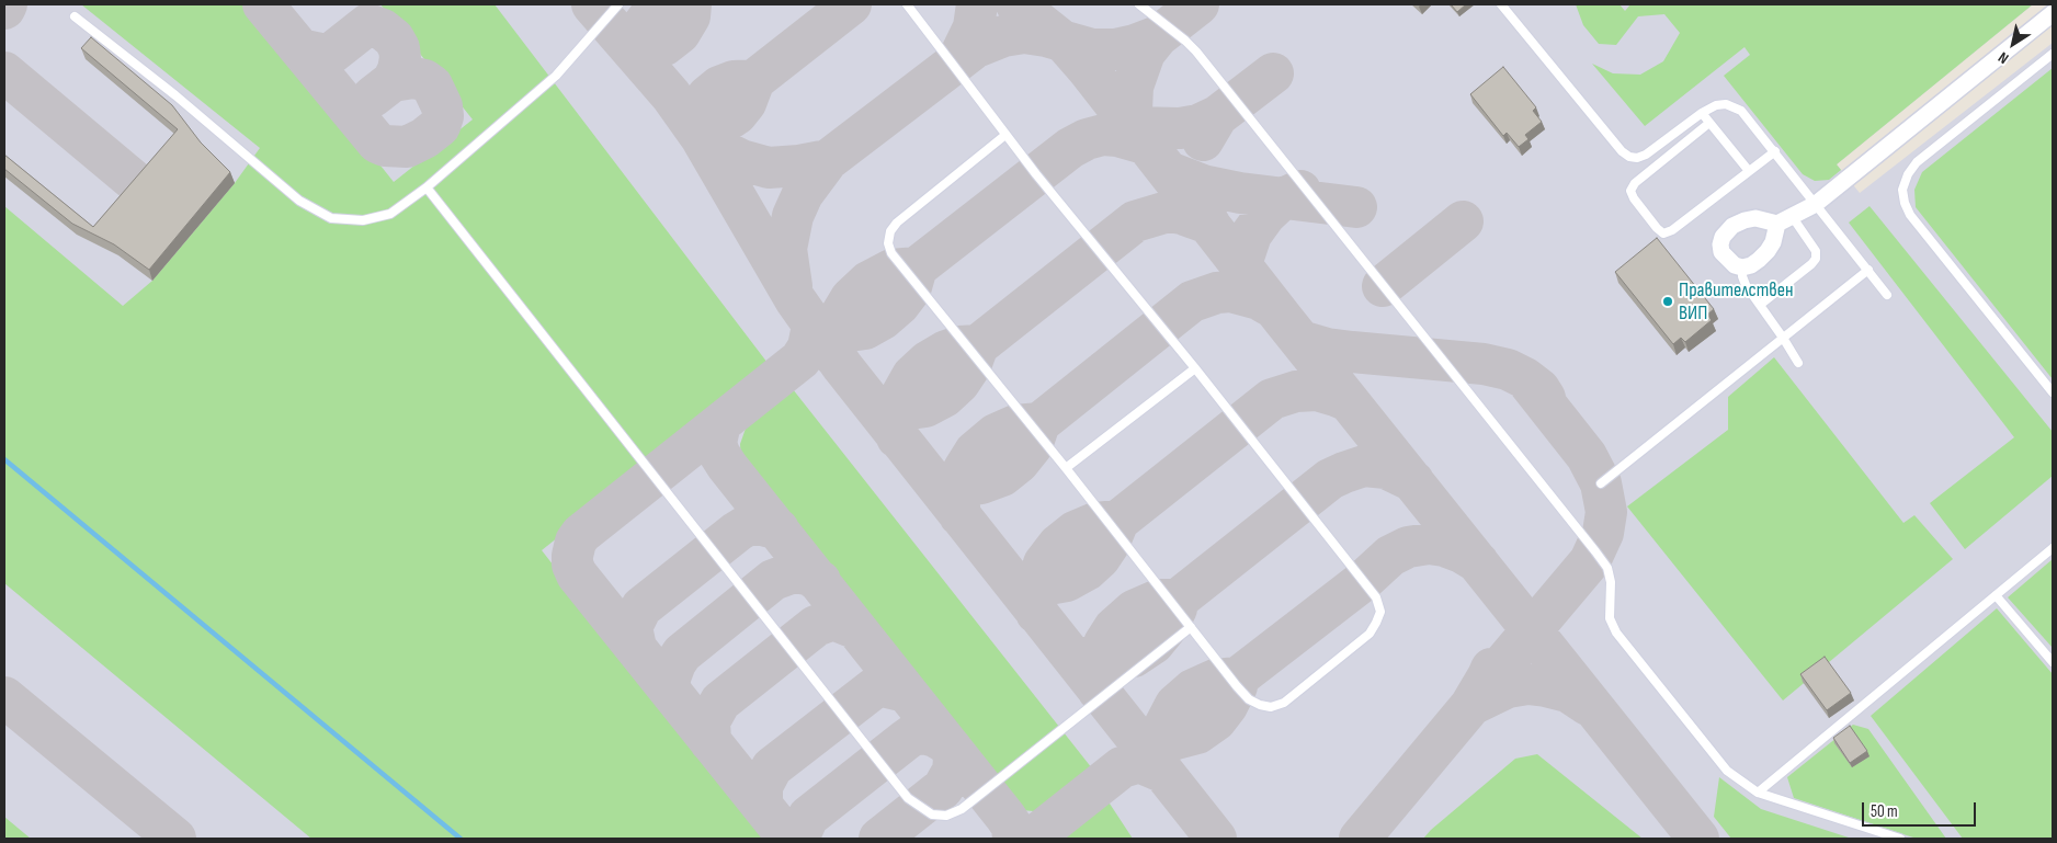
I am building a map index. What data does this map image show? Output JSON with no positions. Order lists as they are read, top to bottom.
{
  "places": ["Правителствен ВИП"],
  "scale_bar": "50 m",
  "north": "bottom left"
}
